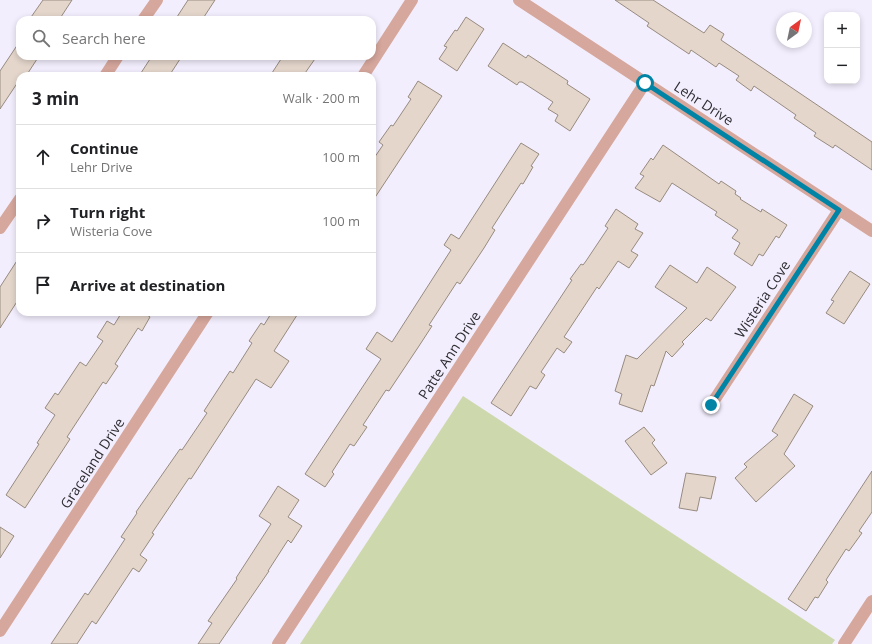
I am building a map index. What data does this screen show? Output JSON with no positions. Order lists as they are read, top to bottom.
{
  "streets": {
    "street": [
      "Lehr Drive",
      "Wisteria Cove",
      "Patte Ann Drive",
      "Graceland Drive"
    ]
  },
  "crossings": [
    ["Lehr Drive", "Wisteria Cove"],
    ["Lehr Drive", "Patte Ann Drive"]
  ],
  "north": "top right",
  "page": {
    "map_buttons": ["+", "−"],
    "search": "Search here",
    "heading": ["3 min", "Walk · 200 m"],
    "list": [
      ["Continue", "Lehr Drive", "100 m"],
      ["Turn right", "Wisteria Cove", "100 m"],
      "Arrive at destination"
    ]
  }
}
